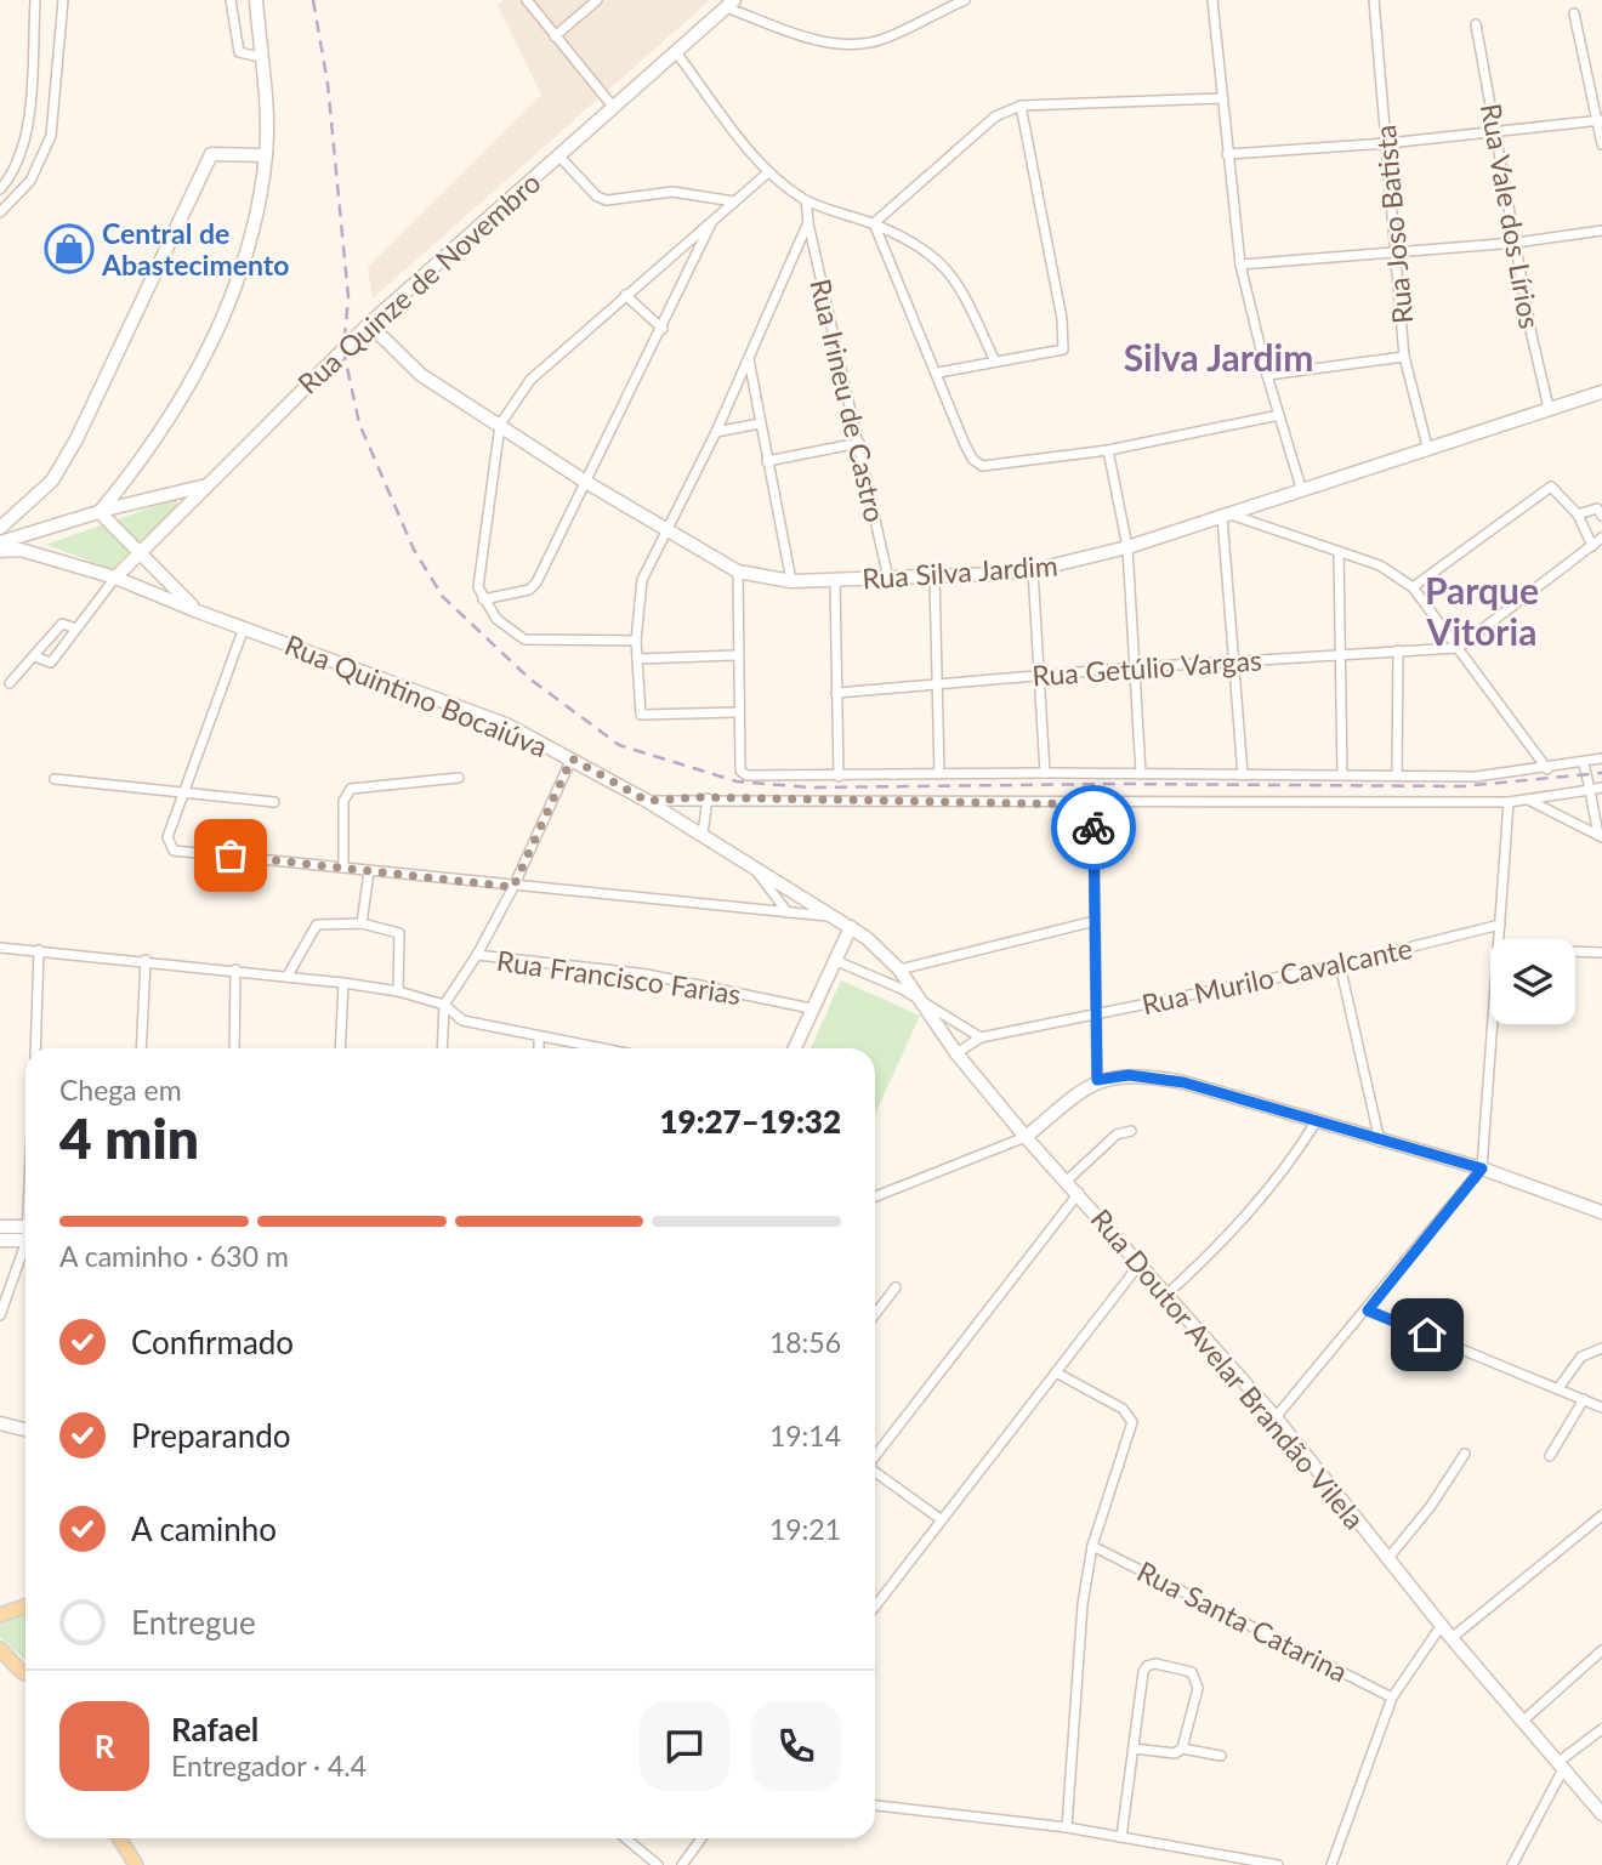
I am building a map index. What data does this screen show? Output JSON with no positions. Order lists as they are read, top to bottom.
{
  "streets": {
    "street": [
      "Rua Vale dos Lírios",
      "Rua Joso Batista",
      "Rua Quinze de Novembro",
      "Rua Irineu de Castro",
      "Rua Silva Jardim",
      "Rua Getúlio Vargas",
      "Rua Quintino Bocaiúva",
      "Rua Murilo Cavalcante",
      "Rua Francisco Farias",
      "Rua Doutor Avelar Brandão Vilela",
      "Rua Santa Catarina"
    ]
  },
  "crossings": [
    ["Rua Vale dos Lírios", "Rua Silva Jardim"],
    ["Rua Joso Batista", "Rua Silva Jardim"],
    ["Rua Quinze de Novembro", "Rua Silva Jardim"],
    ["Rua Quinze de Novembro", "Rua Quintino Bocaiúva"],
    ["Rua Irineu de Castro", "Rua Silva Jardim"],
    ["Rua Quintino Bocaiúva", "Rua Doutor Avelar Brandão Vilela"],
    ["Rua Murilo Cavalcante", "Rua Doutor Avelar Brandão Vilela"]
  ],
  "districts": ["Silva Jardim", "Parque Vitoria"],
  "places": {
    "shop": ["Central de Abastecimento"]
  },
  "page": {
    "heading": ["4 min", "Chega em", "19:27–19:32"],
    "panel": ["Rafael", "Entregador · 4.4"],
    "bar": "A caminho · 630 m",
    "list": [
      ["Confirmado", "18:56"],
      ["Preparando", "19:14"],
      ["A caminho", "19:21"],
      "Entregue"
    ],
    "round": "R"
  }
}
